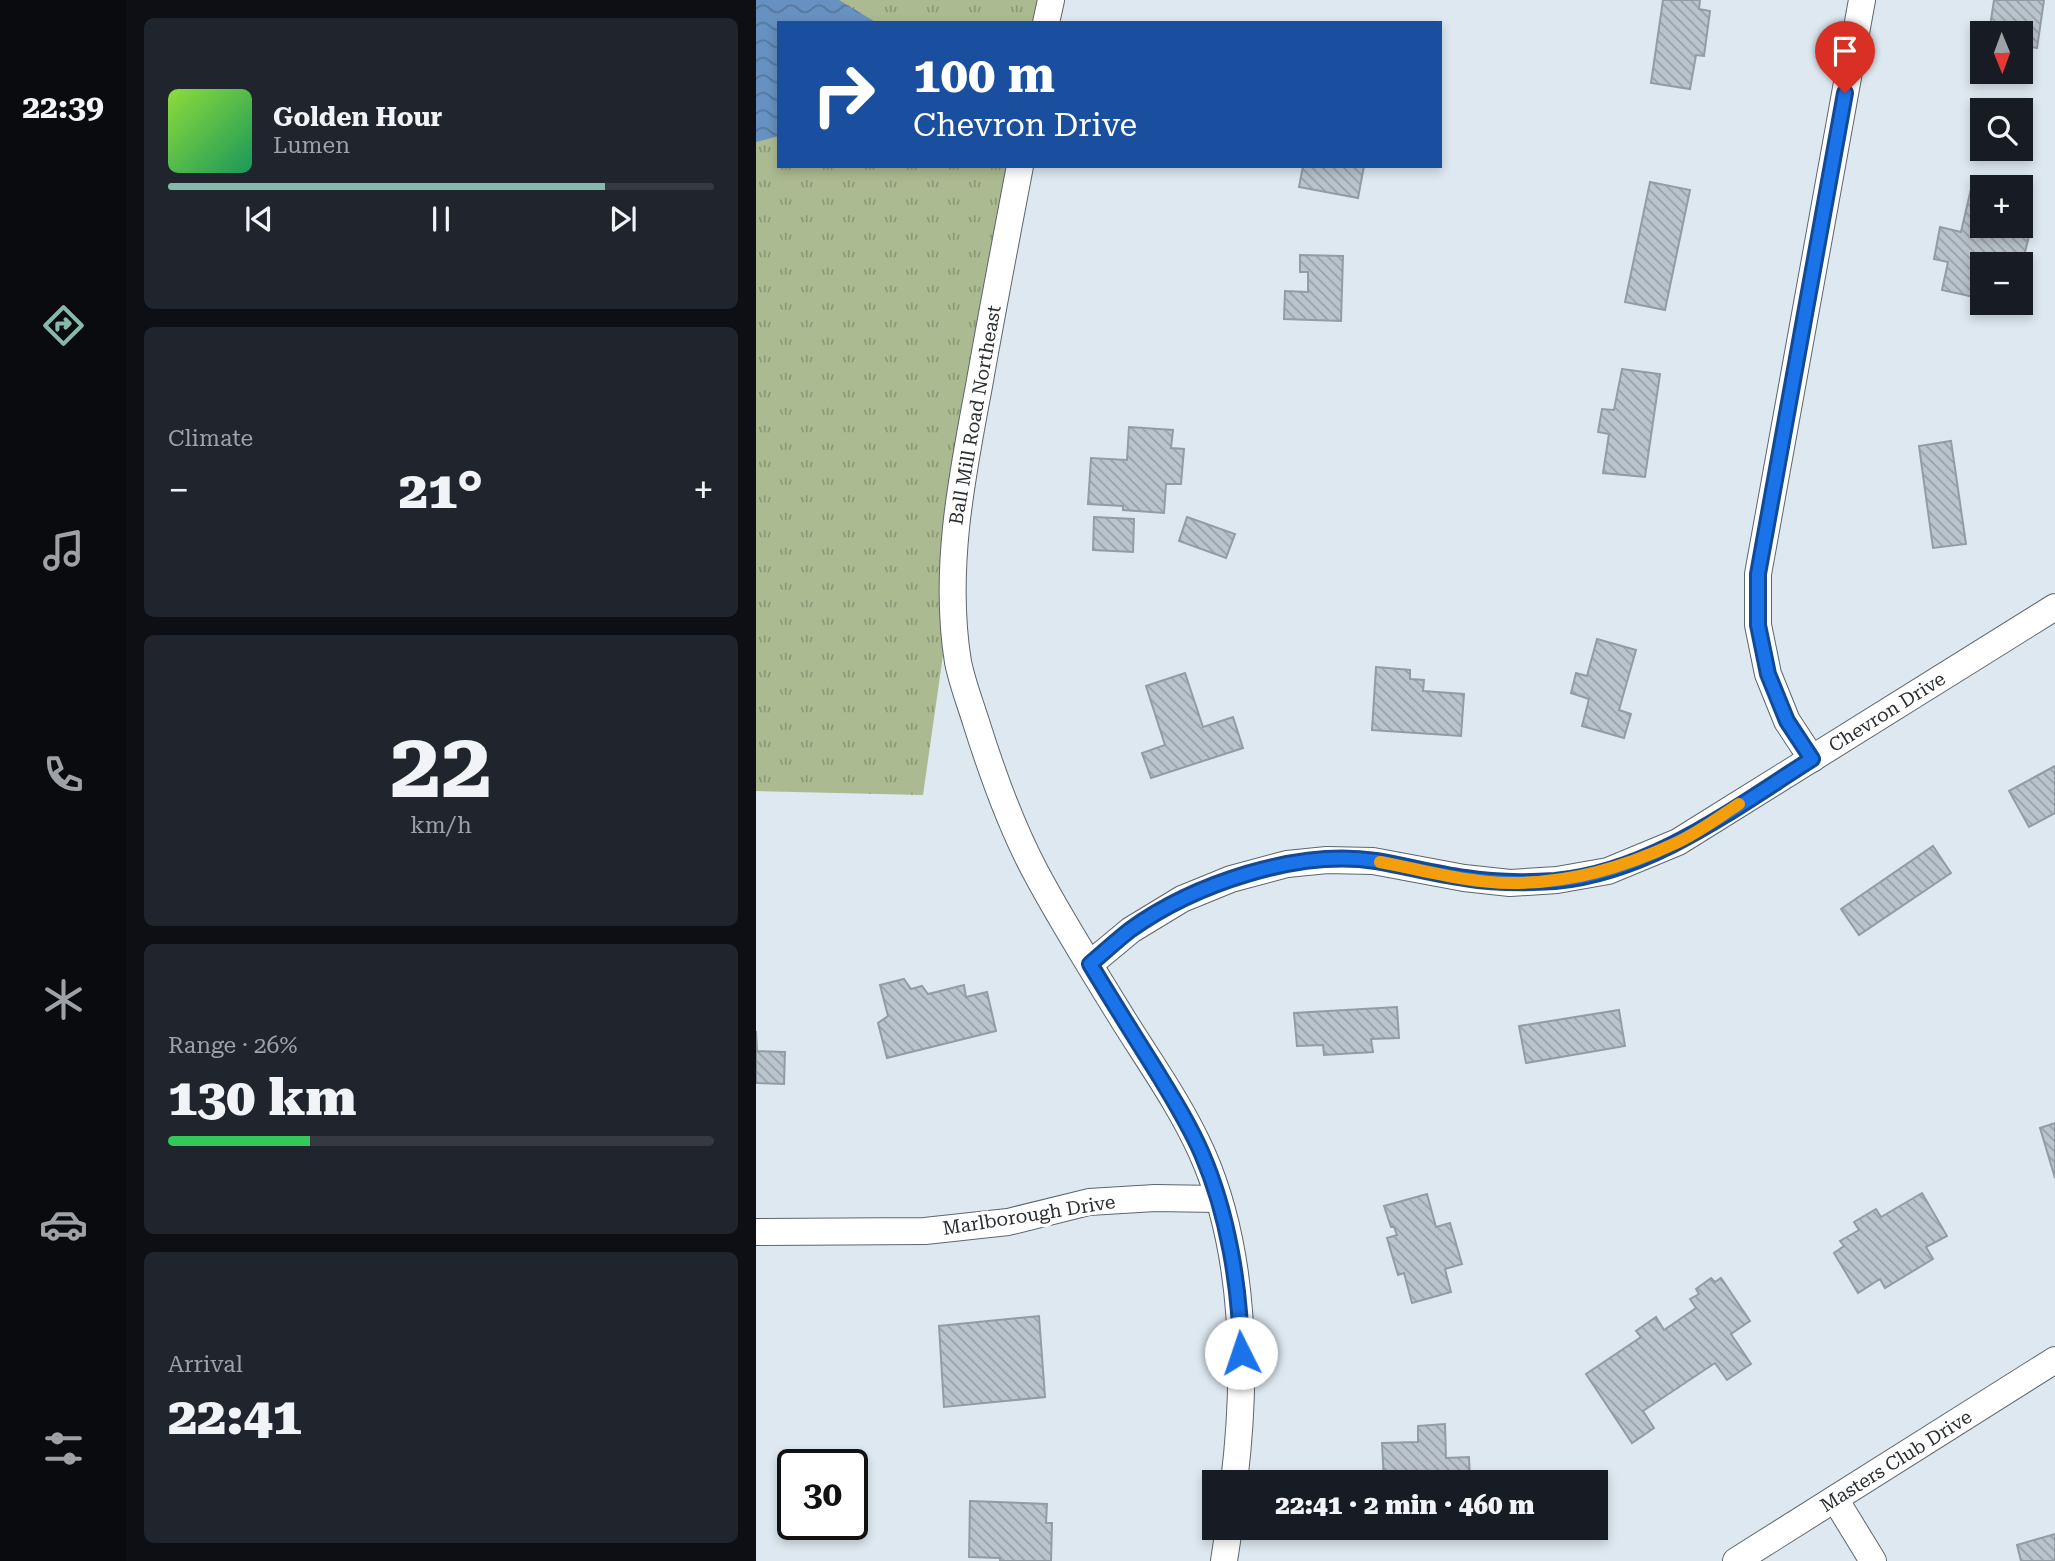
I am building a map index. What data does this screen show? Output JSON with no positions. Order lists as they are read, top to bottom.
{
  "streets": {
    "street": [
      "Ball Mill Road Northeast",
      "Chevron Drive",
      "Marlborough Drive",
      "Masters Club Drive"
    ]
  },
  "crossings": [
    ["Ball Mill Road Northeast", "Chevron Drive"],
    ["Ball Mill Road Northeast", "Marlborough Drive"]
  ],
  "north": "bottom",
  "page": {
    "tabs": "22:39",
    "map_buttons": ["+", "−"],
    "turn": ["100 m", "Chevron Drive"],
    "song": ["Golden Hour", "Lumen"],
    "tile": [
      "Climate",
      ["22", "km/h"],
      ["Range · 26%", "130 km"],
      ["Arrival", "22:41"]
    ],
    "heat": ["−", "21°", "+"],
    "limit": "30",
    "trip": "22:41 · 2 min · 460 m"
  }
}
